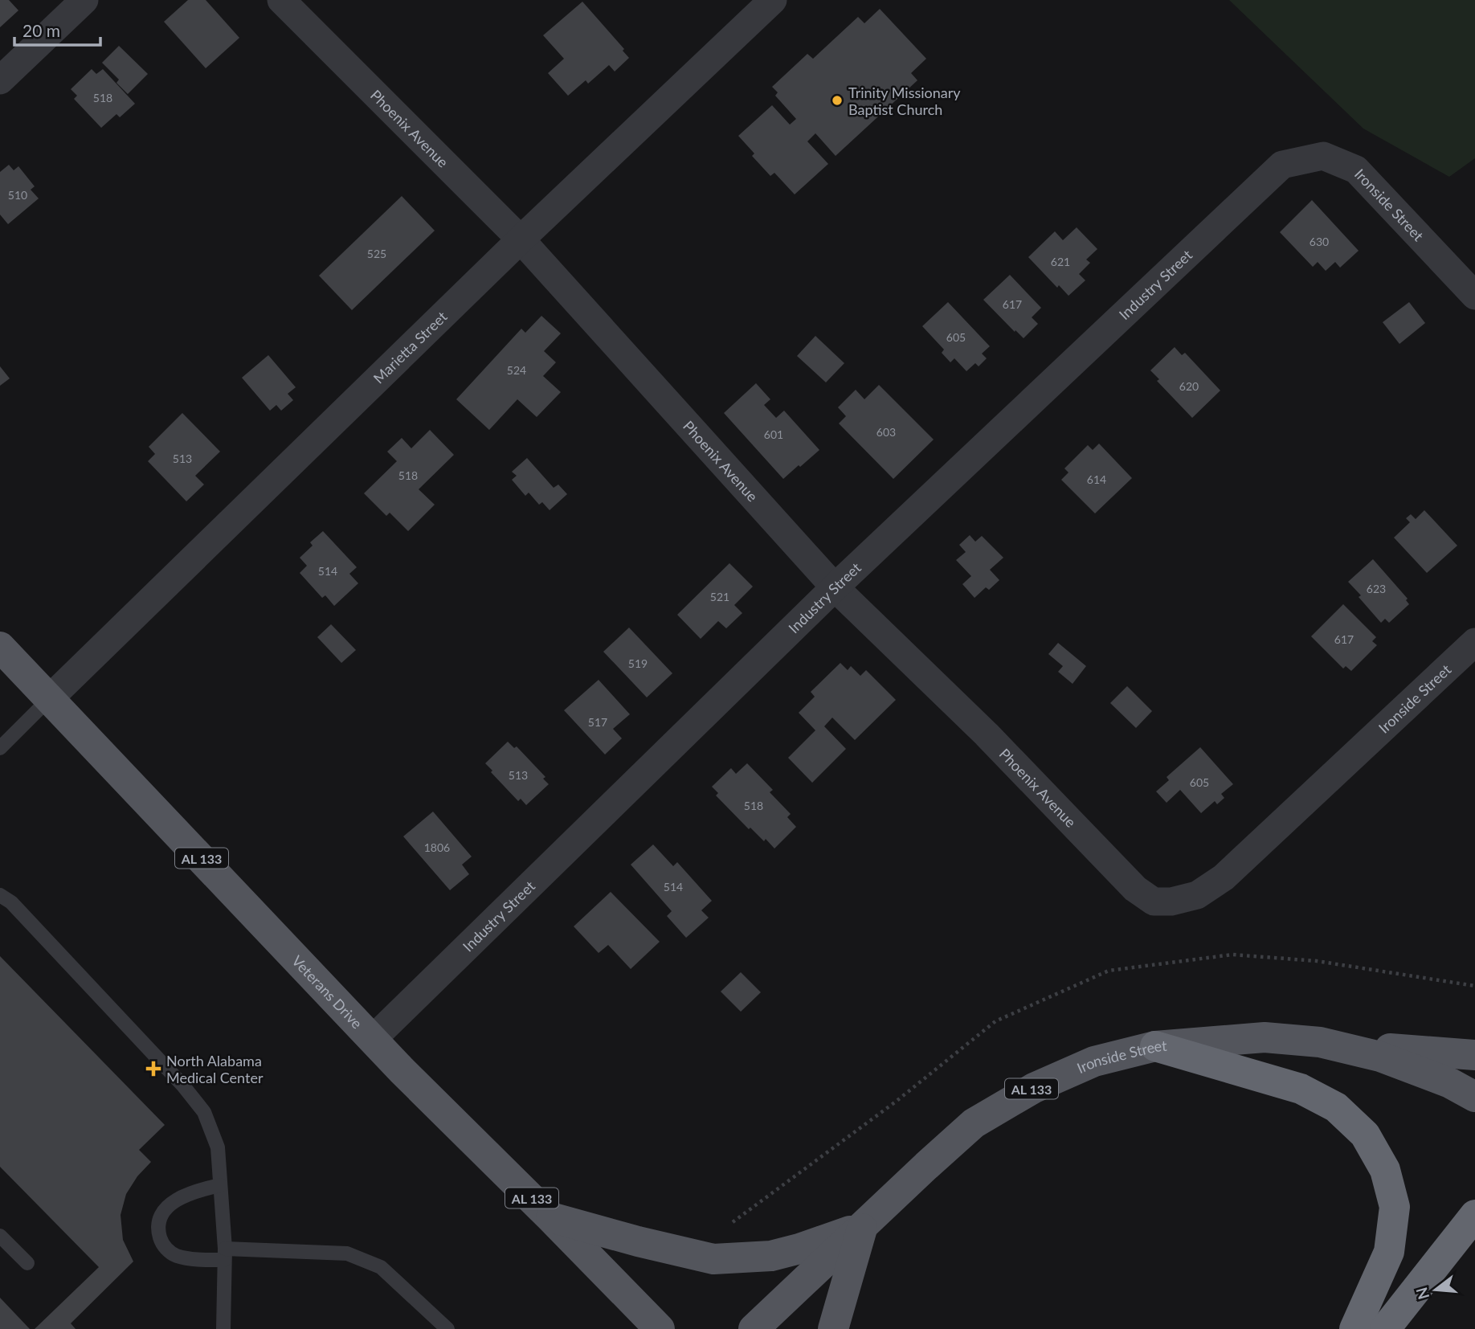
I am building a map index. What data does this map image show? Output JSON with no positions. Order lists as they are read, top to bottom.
{
  "streets": {
    "main road": ["Ironside Street", "AL 133", "Veterans Drive"],
    "street": ["Phoenix Avenue", "Industry Street", "Marietta Street"]
  },
  "crossings": [
    ["Phoenix Avenue", "Ironside Street"],
    ["Phoenix Avenue", "Industry Street"],
    ["Phoenix Avenue", "Marietta Street"],
    ["Ironside Street", "Industry Street"],
    ["Industry Street", "Veterans Drive"],
    ["Marietta Street", "Veterans Drive"]
  ],
  "places": {
    "other": ["Trinity Missionary Baptist Church"],
    "health": ["North Alabama Medical Center"]
  },
  "house_numbers": [
    "518",
    "510",
    "630",
    "525",
    "621",
    "617",
    "605",
    "524",
    "620",
    "603",
    "601",
    "513",
    "518",
    "614",
    "514",
    "623",
    "521",
    "617",
    "519",
    "517",
    "513",
    "605",
    "518",
    "1806",
    "514"
  ],
  "scale_bar": "20 m",
  "north": "left"
}
